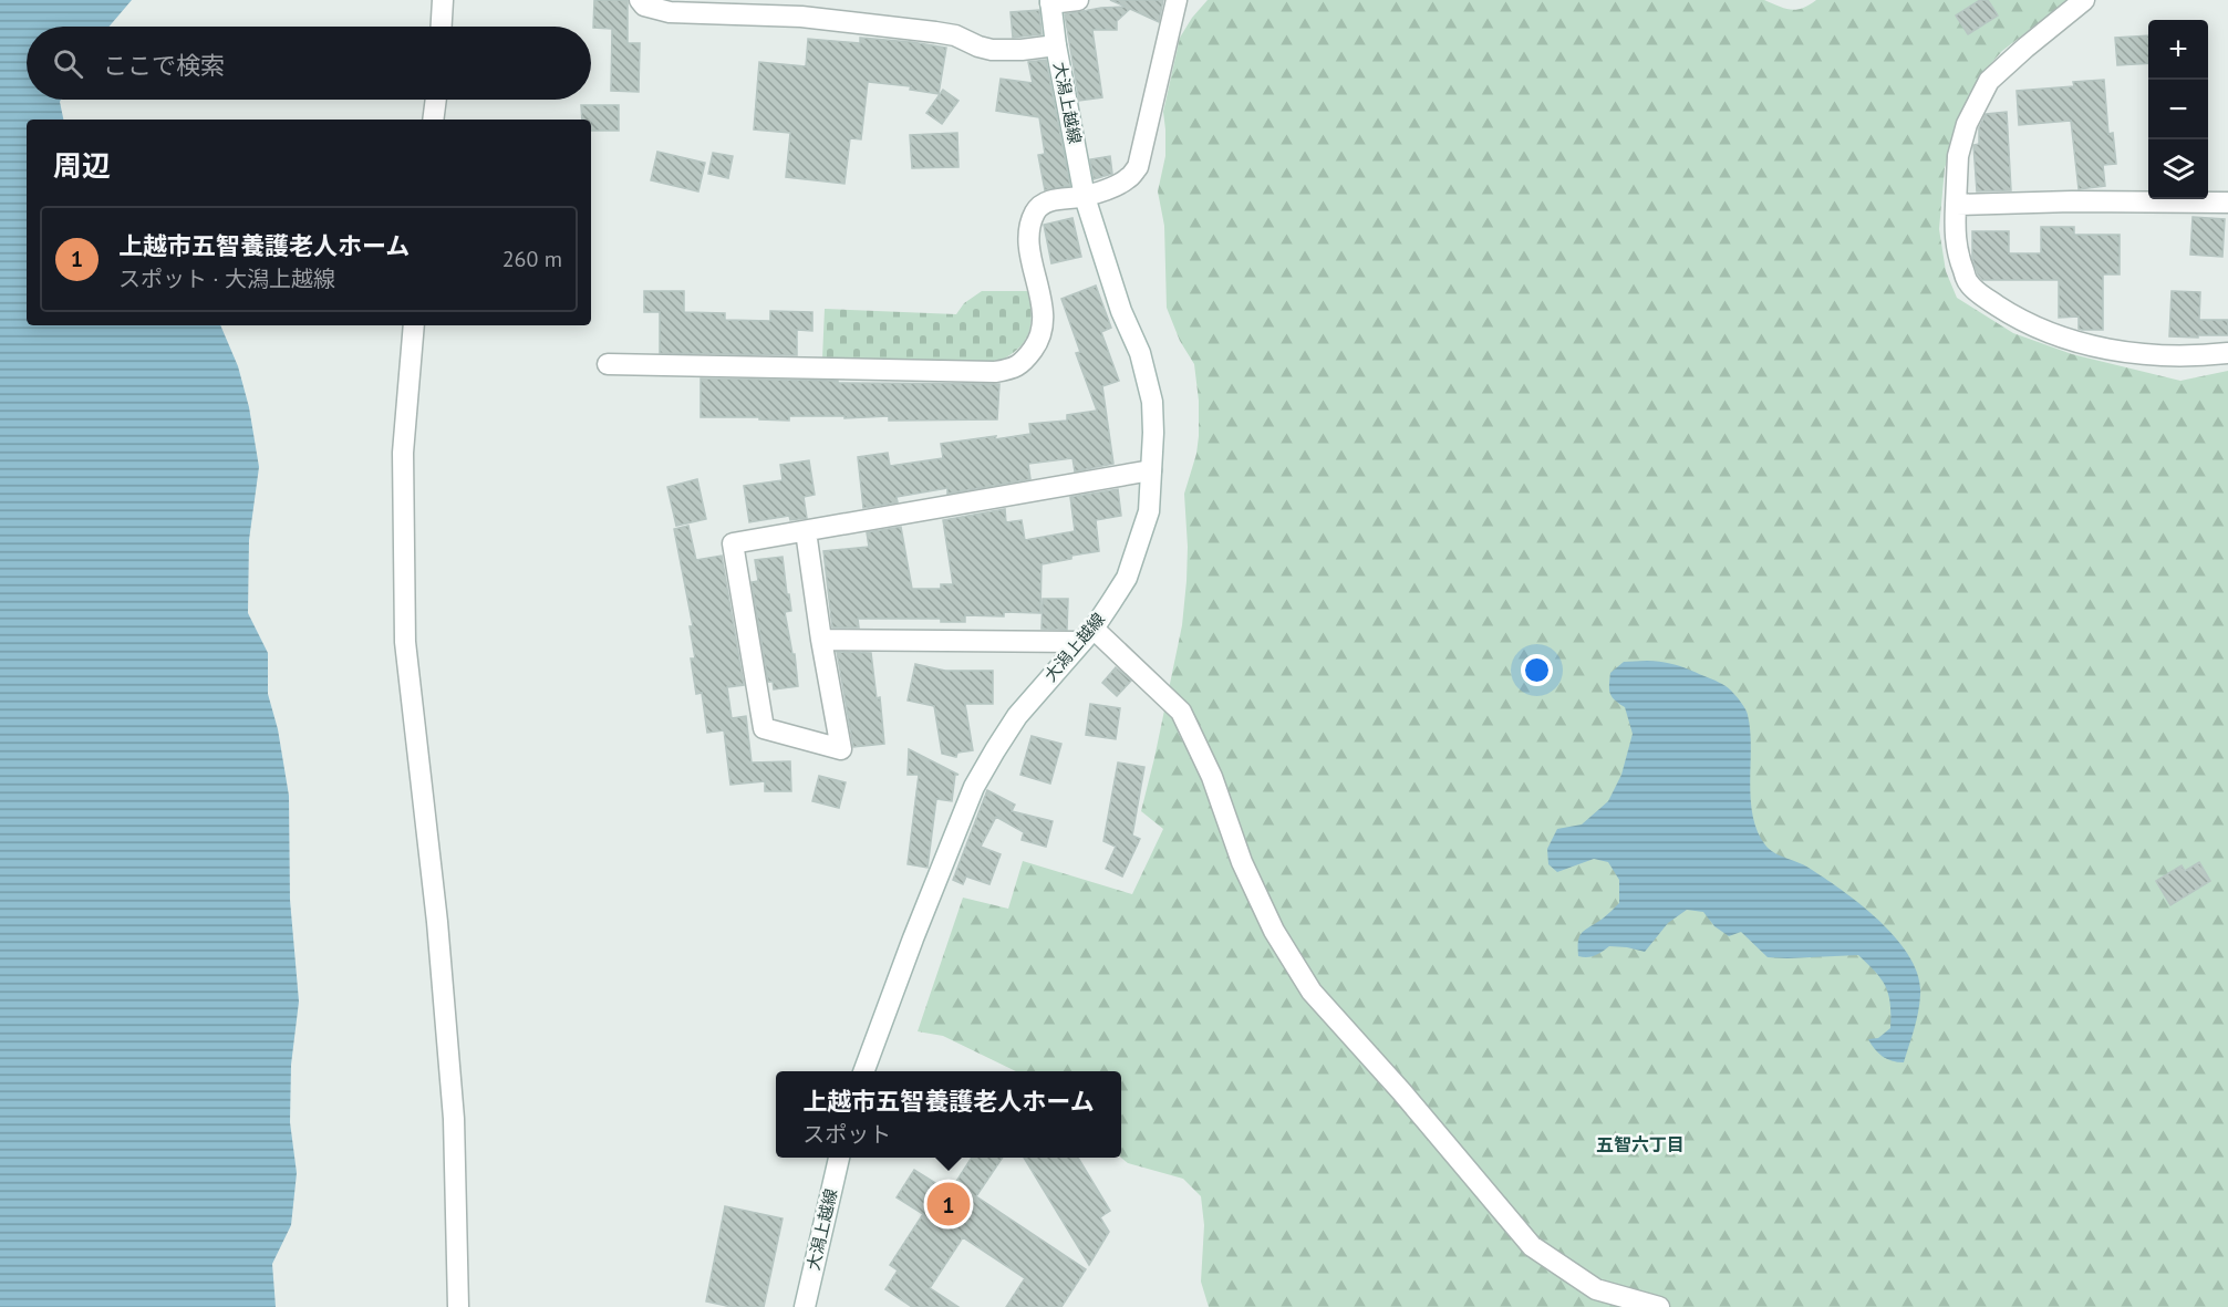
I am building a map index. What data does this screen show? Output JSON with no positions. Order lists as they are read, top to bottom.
{
  "streets": {
    "street": ["大潟上越線"]
  },
  "districts": ["五智六丁目"],
  "page": {
    "map_buttons": ["+", "−"],
    "search": "ここで検索",
    "heading": "周辺",
    "list": [
      {
        "mark": "1",
        "name": "上越市五智養護老人ホーム",
        "note": "スポット · 大潟上越線",
        "value": "260 m"
      }
    ],
    "popup": ["上越市五智養護老人ホーム", "スポット"],
    "pins": "1"
  }
}
